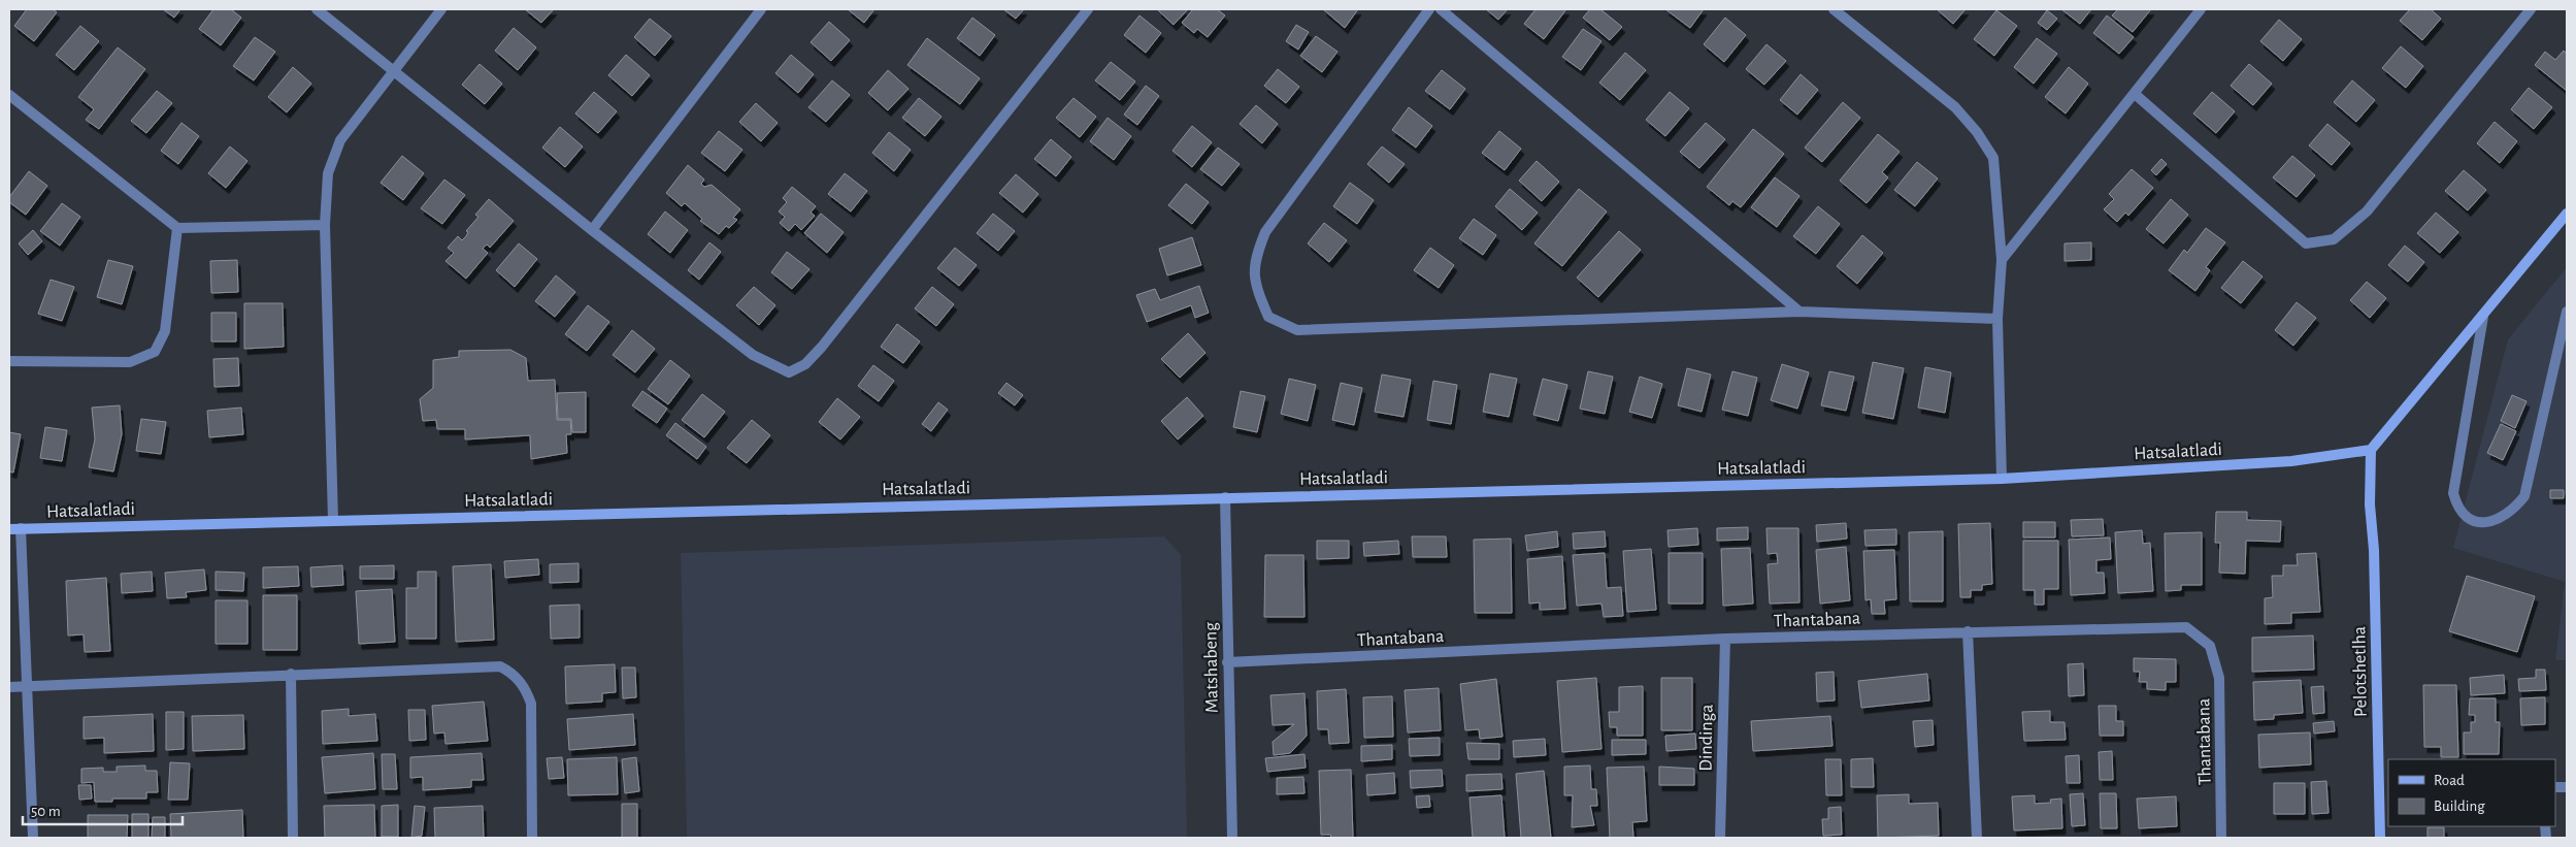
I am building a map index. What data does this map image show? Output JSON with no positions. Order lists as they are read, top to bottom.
{
  "streets": {
    "street": [
      "Hatsalatladi",
      "Thantabana",
      "Matshabeng",
      "Pelotshetlha",
      "Dindinga"
    ]
  },
  "crossings": [
    ["Hatsalatladi", "Matshabeng"],
    ["Hatsalatladi", "Pelotshetlha"],
    ["Thantabana", "Matshabeng"],
    ["Thantabana", "Dindinga"]
  ],
  "legend": ["Road", "Building"],
  "scale_bar": "50 m"
}
